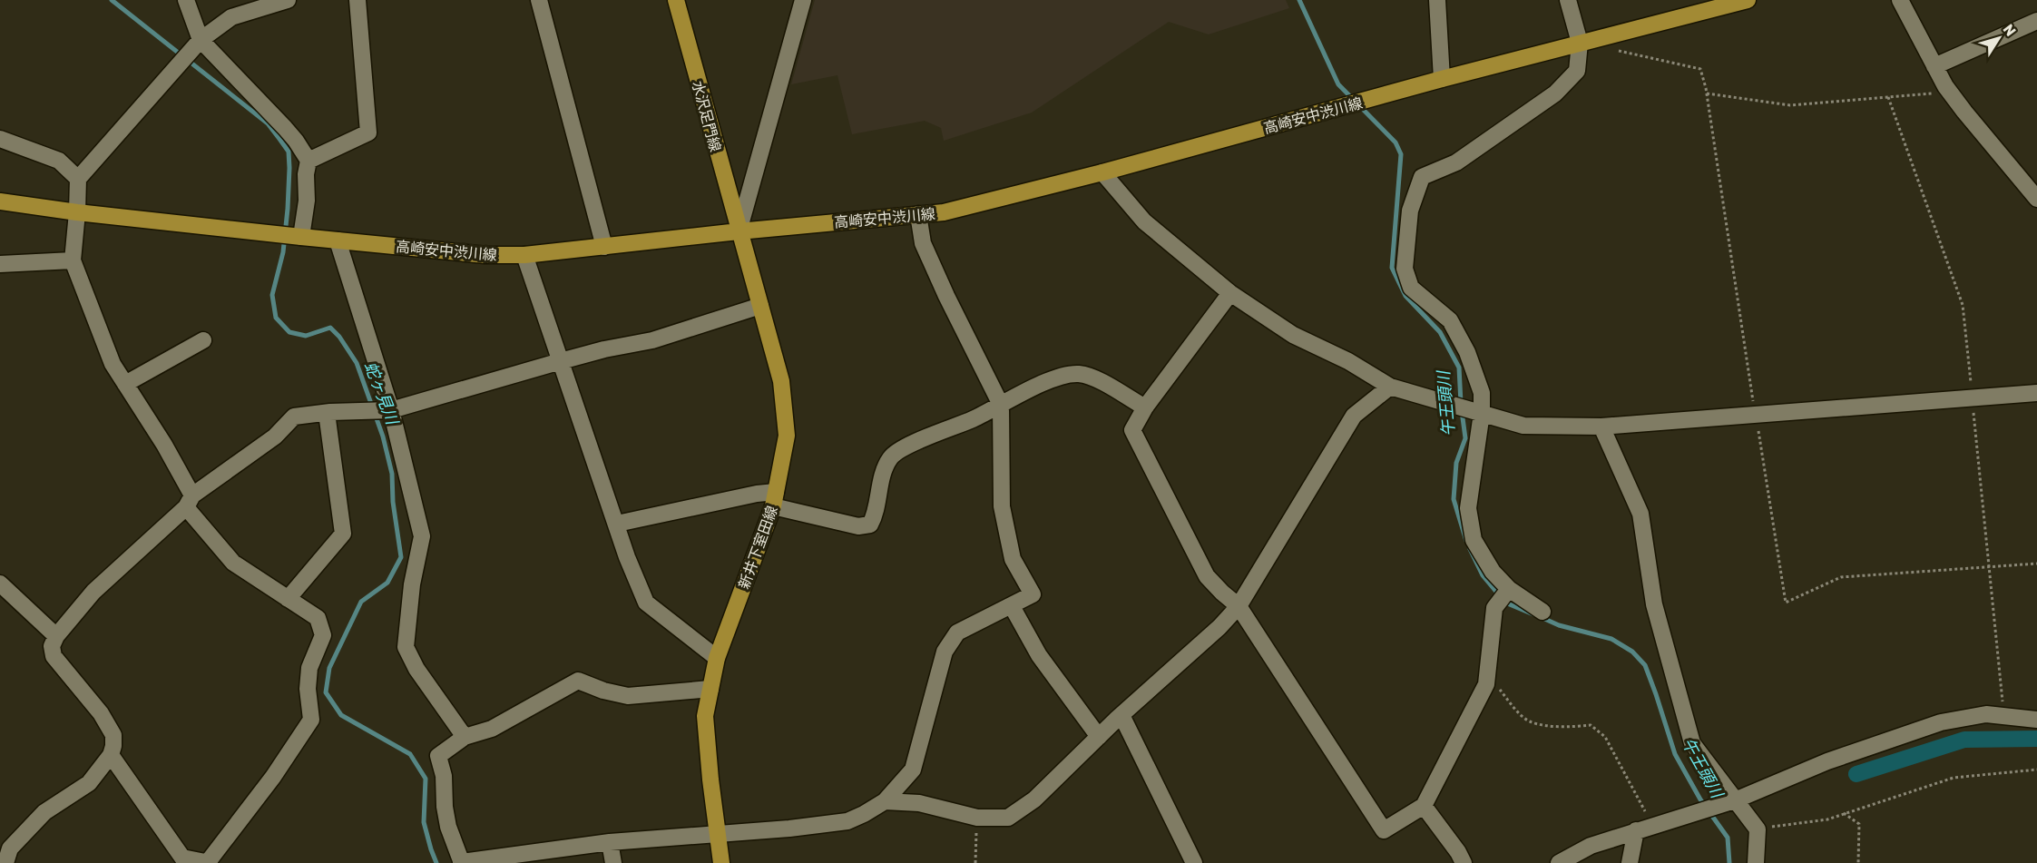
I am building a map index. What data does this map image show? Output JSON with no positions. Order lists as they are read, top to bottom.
{
  "streets": {
    "main road": ["高崎安中渋川線", "水沢足門線", "新井下室田線"]
  },
  "crossings": [
    ["高崎安中渋川線", "水沢足門線"],
    ["高崎安中渋川線", "新井下室田線"],
    ["水沢足門線", "新井下室田線"]
  ],
  "water": ["蛇ヶ見川", "午王頭川"],
  "north": "top right"
}
